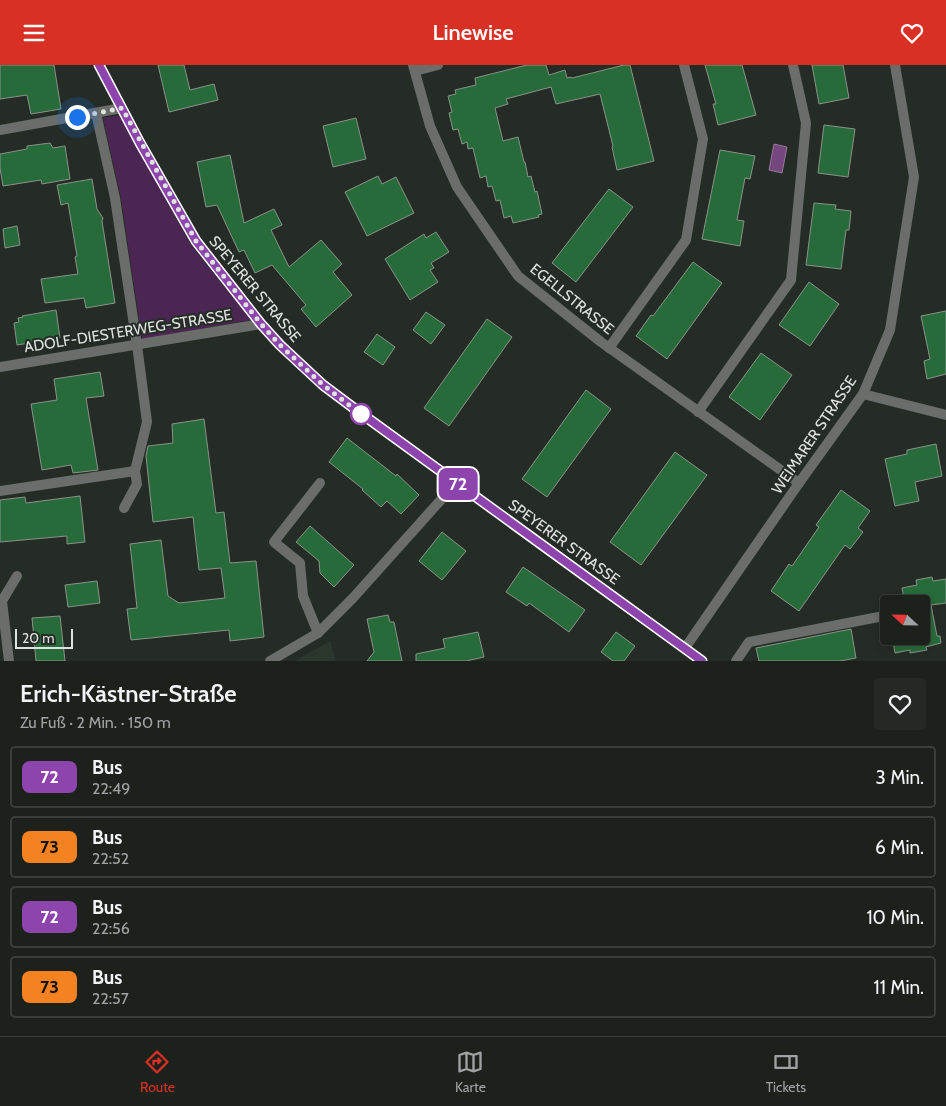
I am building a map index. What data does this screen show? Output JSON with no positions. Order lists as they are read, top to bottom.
{
  "streets": {
    "street": [
      "SPEYERER STRASSE",
      "EGELLSTRASSE",
      "ADOLF-DIESTERWEG-STRASSE",
      "WEIMARER STRASSE"
    ]
  },
  "crossings": [
    ["SPEYERER STRASSE", "ADOLF-DIESTERWEG-STRASSE"],
    ["SPEYERER STRASSE", "WEIMARER STRASSE"],
    ["EGELLSTRASSE", "WEIMARER STRASSE"]
  ],
  "lines": ["bus line 72"],
  "scale_bar": "20 m",
  "north": "left",
  "page": {
    "header": "Linewise",
    "on_map": "72",
    "scale": "20 m",
    "heading": ["Erich-Kästner-Straße", "Zu Fuß · 2 Min. · 150 m"],
    "list": [
      {
        "mark": "72",
        "name": "Bus",
        "note": "22:49",
        "value": "3 Min."
      },
      {
        "mark": "73",
        "name": "Bus",
        "note": "22:52",
        "value": "6 Min."
      },
      {
        "mark": "72",
        "name": "Bus",
        "note": "22:56",
        "value": "10 Min."
      },
      {
        "mark": "73",
        "name": "Bus",
        "note": "22:57",
        "value": "11 Min."
      }
    ],
    "tabs": ["Route", "Karte", "Tickets"]
  }
}
